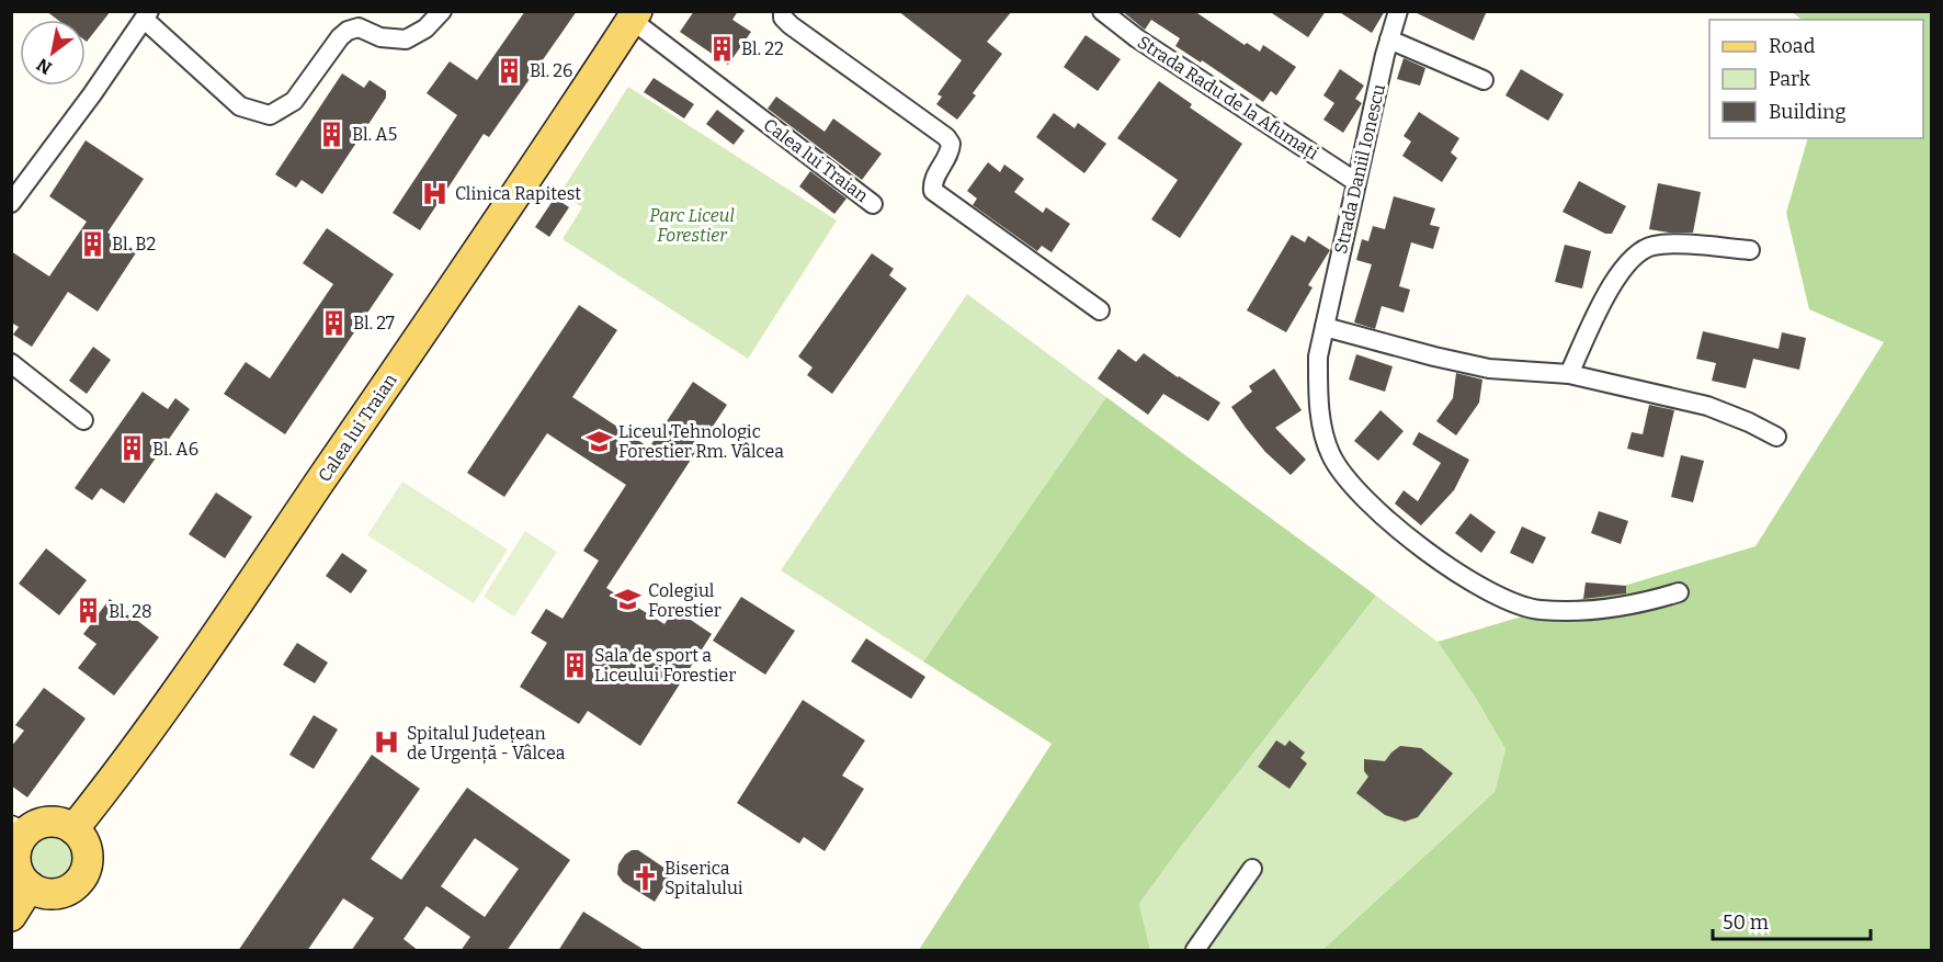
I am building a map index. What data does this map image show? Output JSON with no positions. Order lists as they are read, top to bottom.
{
  "streets": {
    "main road": ["Calea lui Traian"],
    "street": ["Strada Radu de la Afumați", "Strada Daniil Ionescu"]
  },
  "crossings": [
    ["Strada Radu de la Afumați", "Strada Daniil Ionescu"]
  ],
  "parks": ["Parc Liceul Forestier"],
  "places": {
    "building": [
      "Bl. 22",
      "Bl. 26",
      "Bl. A5",
      "Bl. B2",
      "Bl. 27",
      "Bl. A6",
      "Bl. 28",
      "Sala de sport a Liceului Forestier"
    ],
    "hospital": ["Clinica Rapitest", "Spitalul Județean de Urgență - Vâlcea"],
    "school or university": ["Liceul Tehnologic Forestier Rm. Vâlcea", "Colegiul Forestier"],
    "church": ["Biserica Spitalului"]
  },
  "legend": ["Road", "Park", "Building"],
  "scale_bar": "50 m",
  "north": "bottom left"
}
